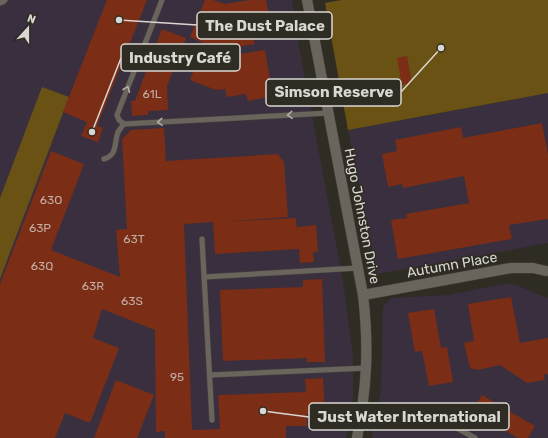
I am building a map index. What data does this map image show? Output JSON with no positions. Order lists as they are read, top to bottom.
{
  "streets": {
    "street": ["Hugo Johnston Drive", "Autumn Place"]
  },
  "crossings": [
    ["Hugo Johnston Drive", "Autumn Place"]
  ],
  "places": [
    "The Dust Palace",
    "Simson Reserve",
    "Industry Café",
    "Just Water International"
  ],
  "house_numbers": [
    "61L",
    "63O",
    "63P",
    "63T",
    "63Q",
    "63R",
    "63S",
    "95"
  ],
  "north": "top"
}
